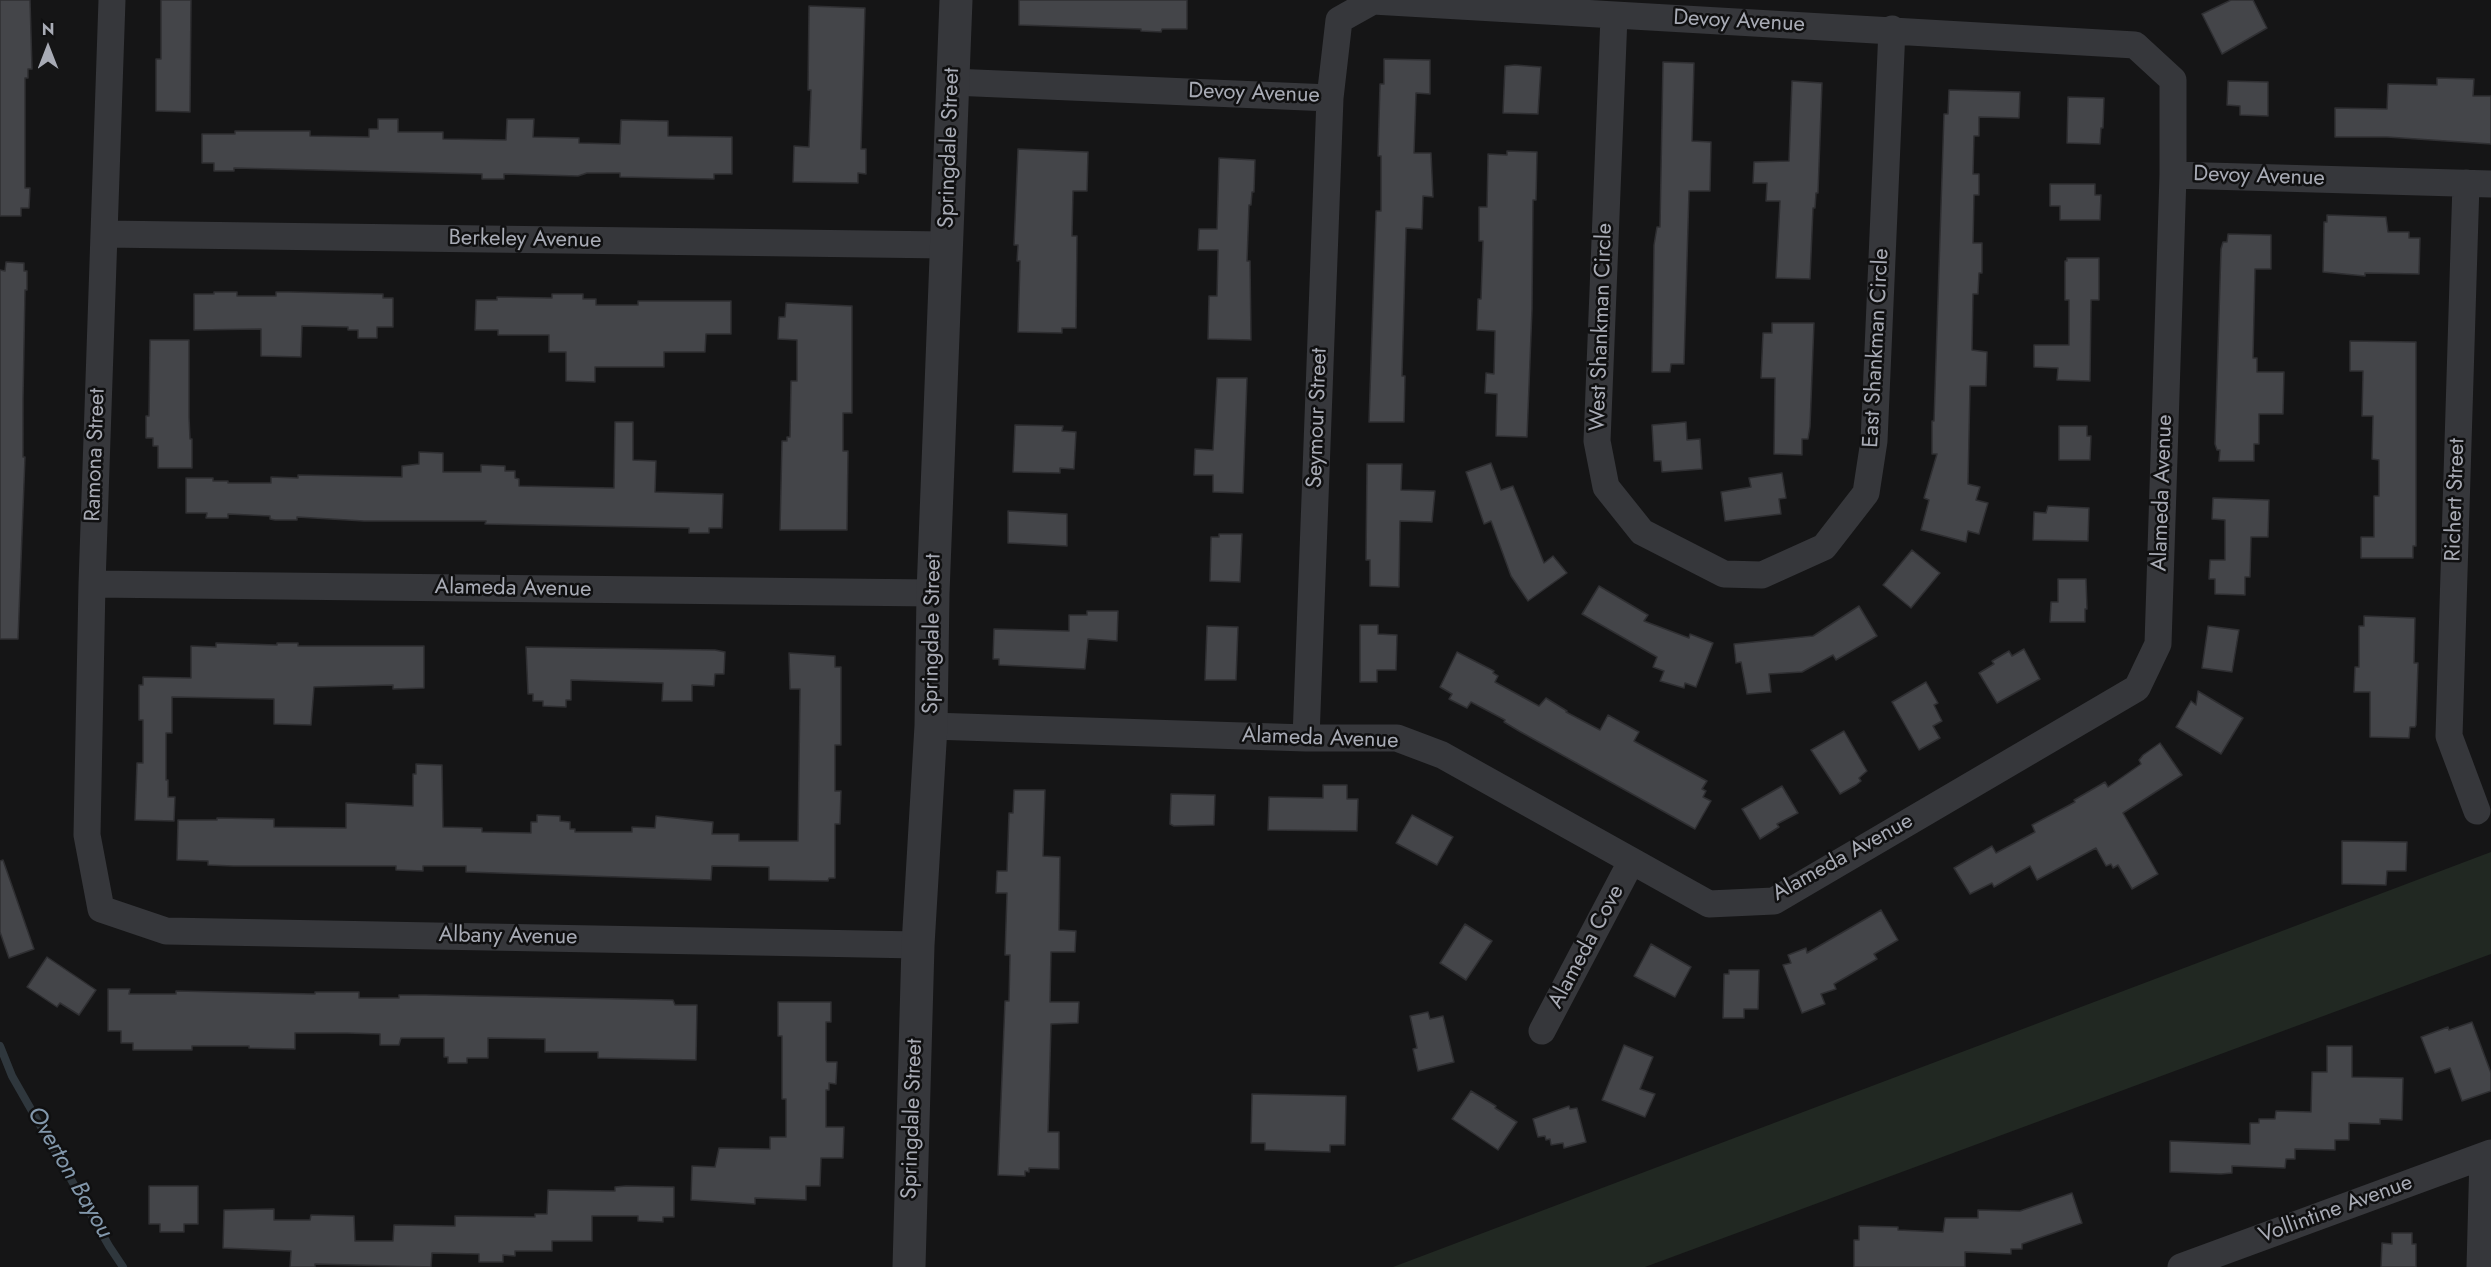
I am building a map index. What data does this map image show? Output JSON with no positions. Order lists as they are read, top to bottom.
{
  "streets": {
    "street": [
      "Devoy Avenue",
      "Springdale Street",
      "Berkeley Avenue",
      "West Shankman Circle",
      "East Shankman Circle",
      "Seymour Street",
      "Ramona Street",
      "Alameda Avenue",
      "Richert Street",
      "Albany Avenue",
      "Alameda Cove",
      "Vollintine Avenue"
    ]
  },
  "crossings": [
    ["Devoy Avenue", "Springdale Street"],
    ["Devoy Avenue", "West Shankman Circle"],
    ["Devoy Avenue", "East Shankman Circle"],
    ["Devoy Avenue", "Seymour Street"],
    ["Devoy Avenue", "Alameda Avenue"],
    ["Devoy Avenue", "Richert Street"],
    ["Springdale Street", "Berkeley Avenue"],
    ["Springdale Street", "Alameda Avenue"],
    ["Springdale Street", "Albany Avenue"],
    ["Berkeley Avenue", "Ramona Street"],
    ["West Shankman Circle", "East Shankman Circle"],
    ["Seymour Street", "Alameda Avenue"],
    ["Ramona Street", "Alameda Avenue"],
    ["Ramona Street", "Albany Avenue"],
    ["Alameda Avenue", "Alameda Cove"]
  ],
  "water": ["Overton Bayou"],
  "north": "top"
}
